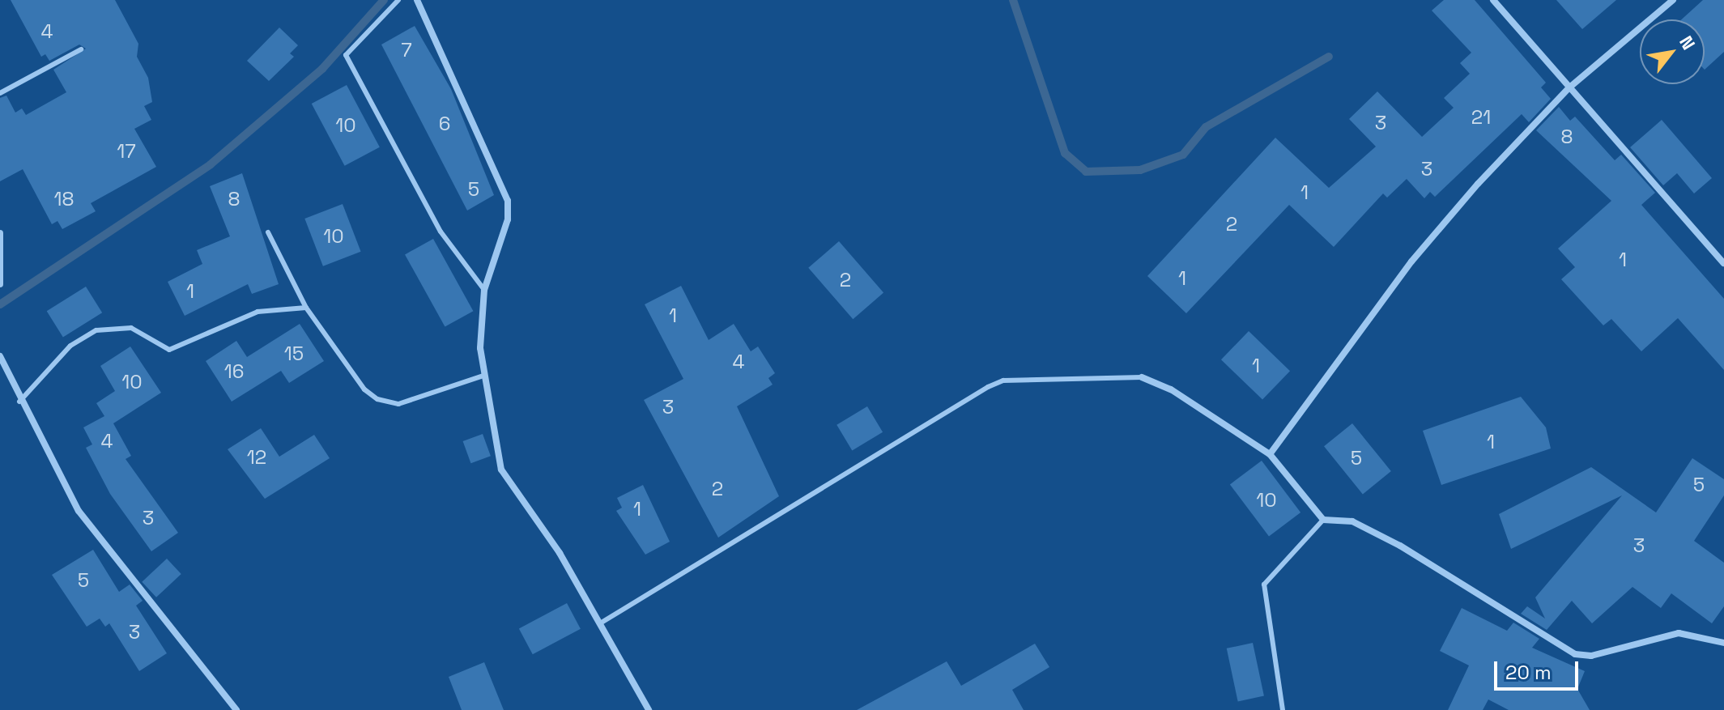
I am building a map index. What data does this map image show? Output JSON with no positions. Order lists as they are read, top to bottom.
{
  "house_numbers": [
    "4",
    "7",
    "21",
    "3",
    "6",
    "10",
    "8",
    "17",
    "3",
    "5",
    "1",
    "18",
    "8",
    "2",
    "10",
    "1",
    "1",
    "2",
    "1",
    "1",
    "15",
    "4",
    "1",
    "16",
    "10",
    "3",
    "4",
    "1",
    "12",
    "5",
    "5",
    "2",
    "10",
    "1",
    "3",
    "3",
    "5",
    "3"
  ],
  "scale_bar": "20 m",
  "north": "top right"
}
